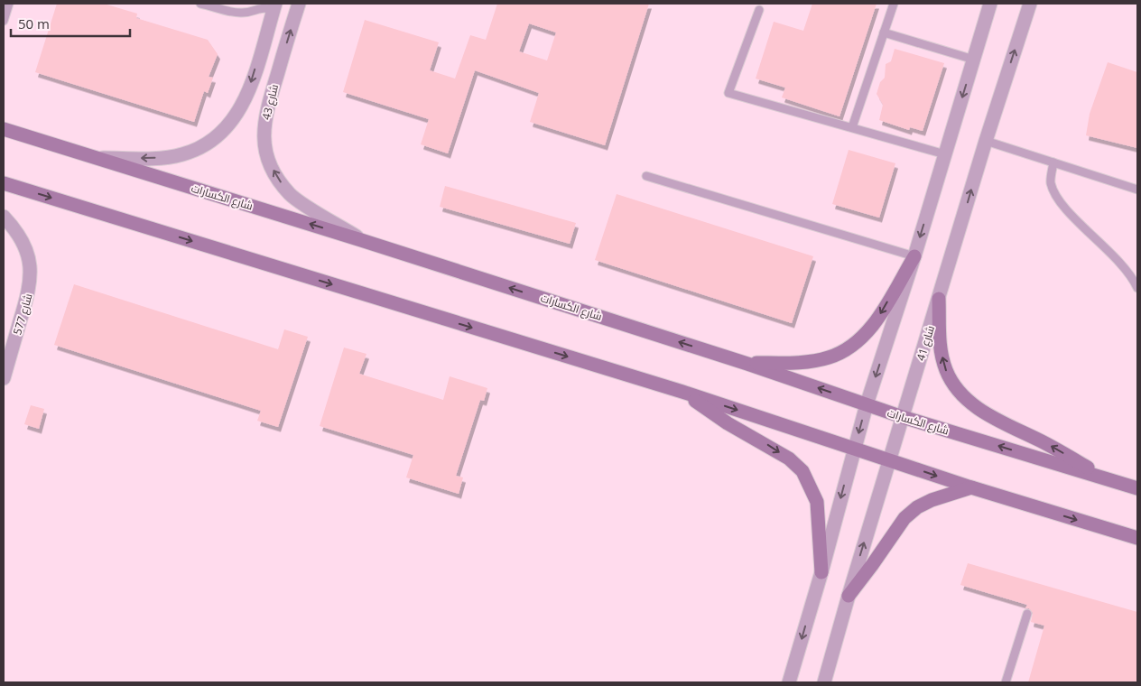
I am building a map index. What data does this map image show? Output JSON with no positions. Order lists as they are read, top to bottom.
{
  "streets": {
    "street": [
      "شارع 43",
      "شارع الكسارات",
      "شارع 577",
      "شارع 41"
    ]
  },
  "crossings": [
    ["شارع 43", "شارع الكسارات"],
    ["شارع الكسارات", "شارع 41"]
  ],
  "scale_bar": "50 m"
}
